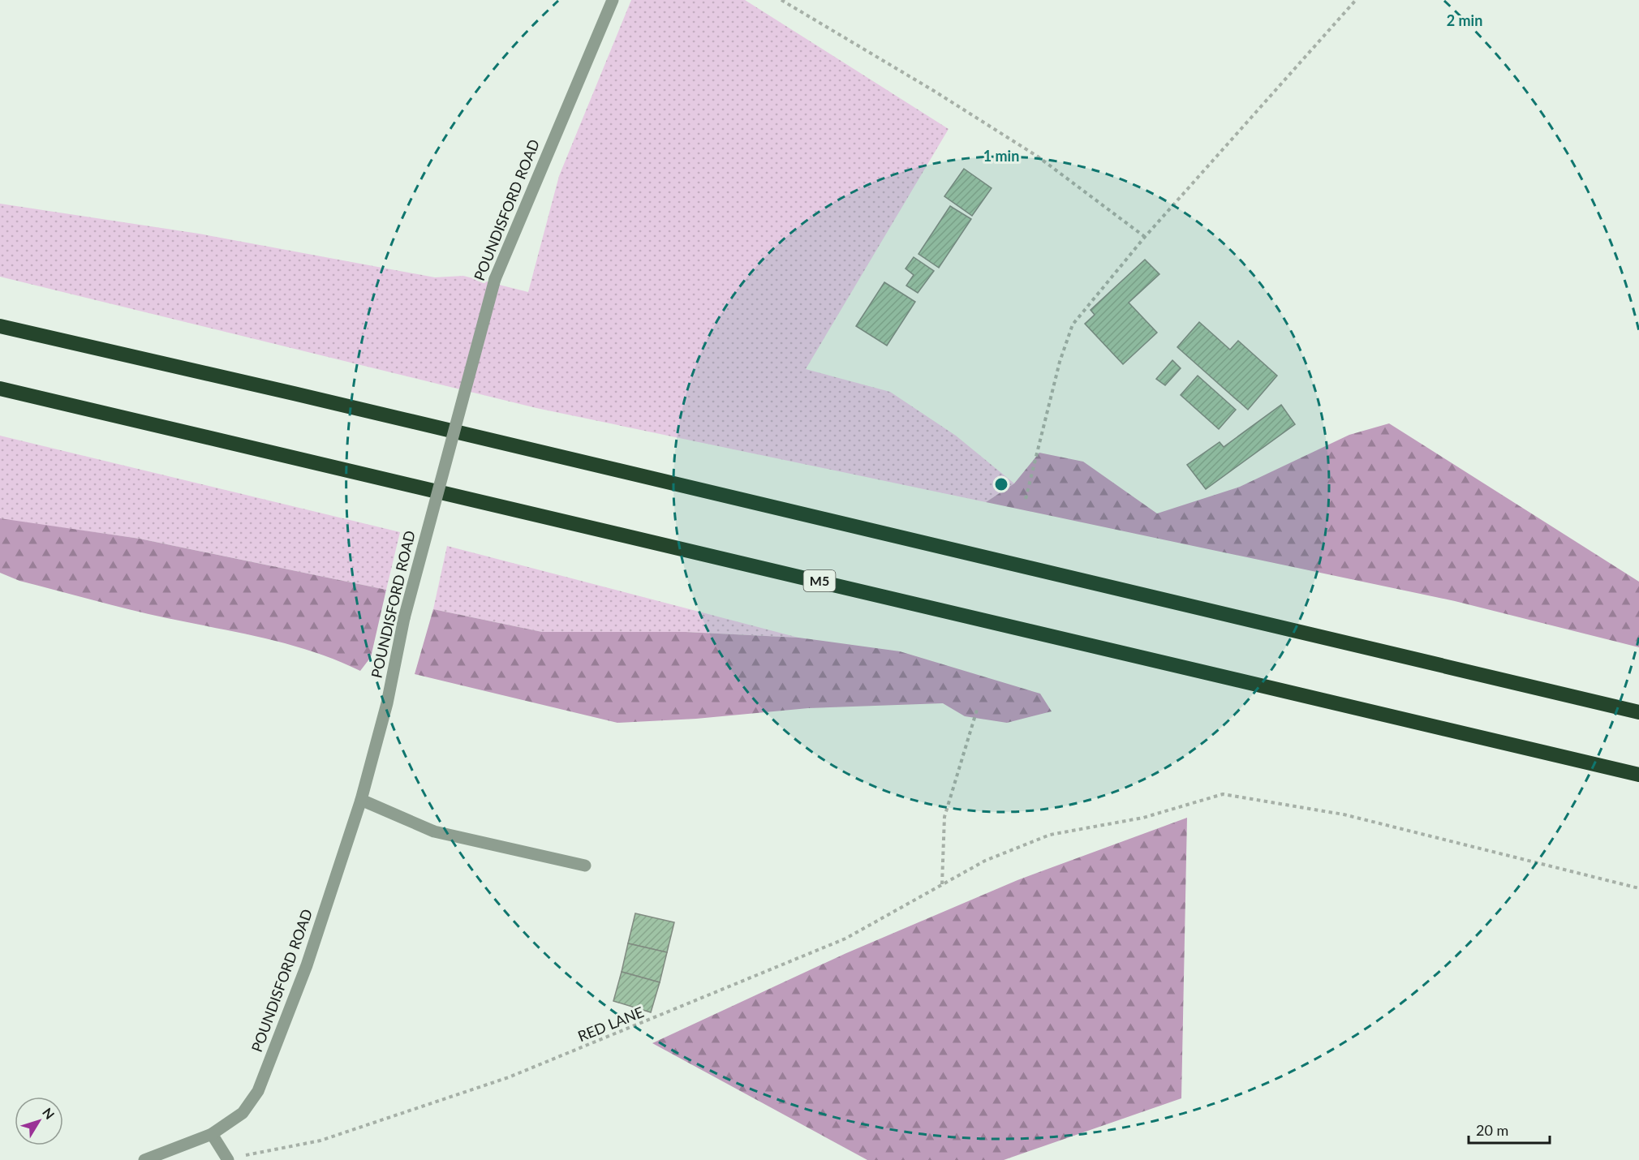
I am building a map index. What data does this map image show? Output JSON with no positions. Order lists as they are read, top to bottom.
{
  "streets": {
    "highway": ["M5"],
    "street": ["POUNDISFORD ROAD"],
    "path": ["RED LANE"]
  },
  "scale_bar": "20 m",
  "north": "top right",
  "rings": ["2 min", "1 min"]
}
